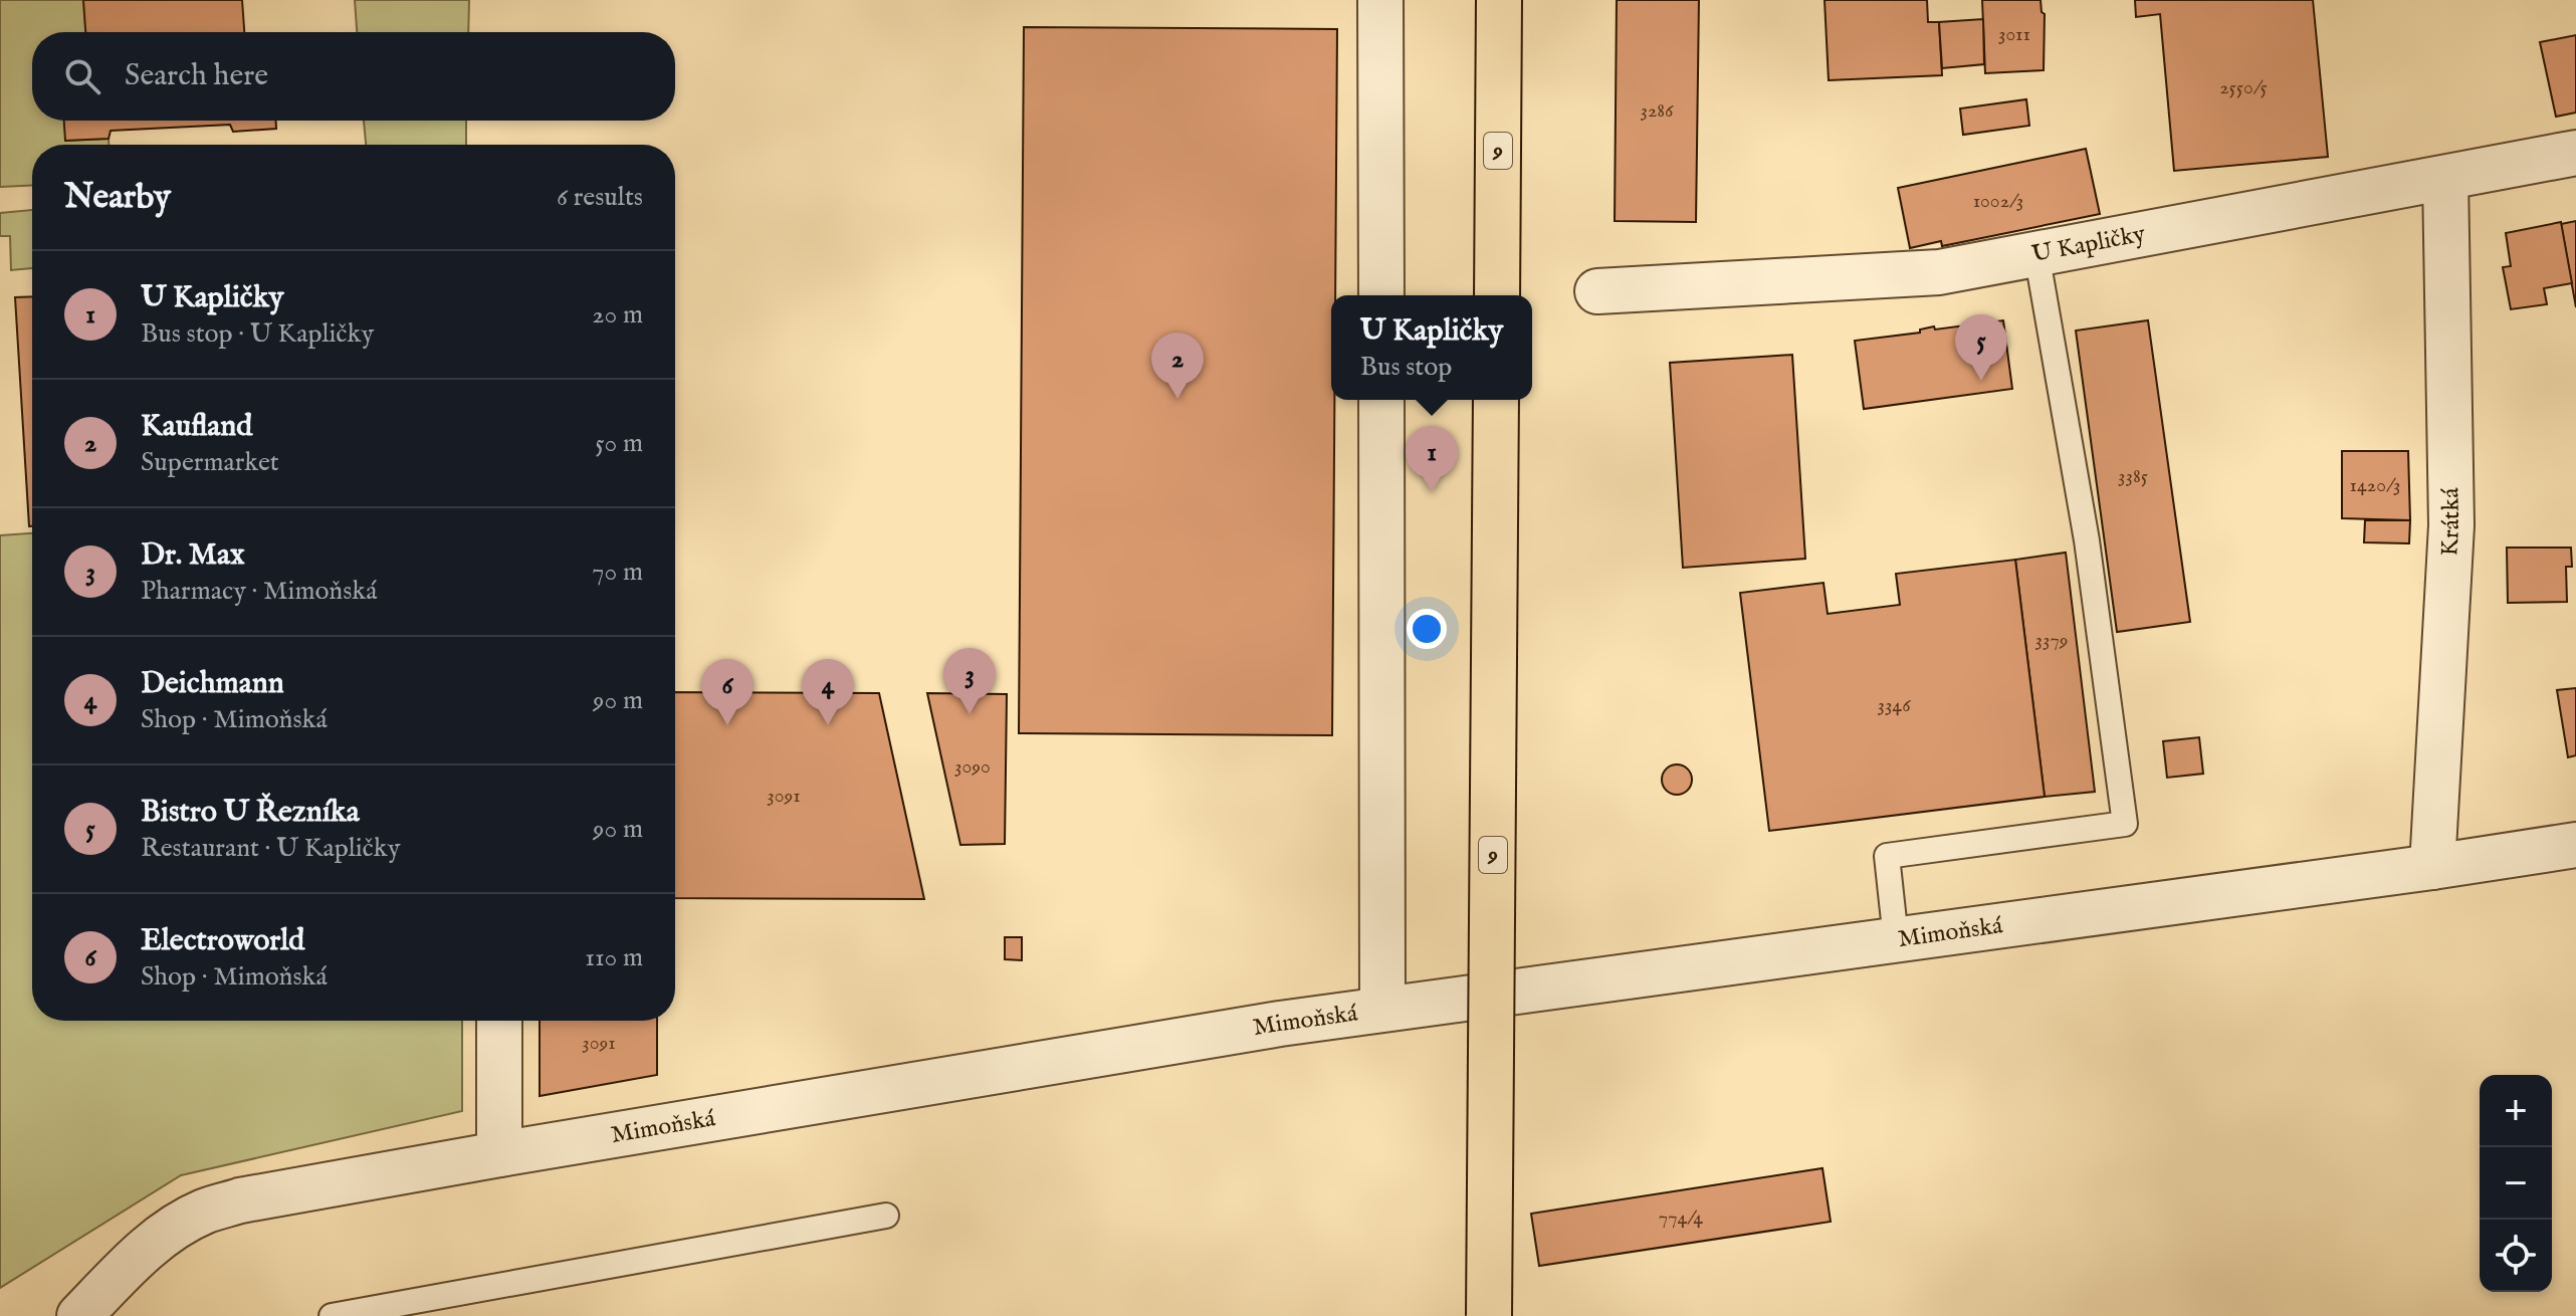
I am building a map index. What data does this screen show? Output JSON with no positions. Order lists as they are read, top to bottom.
{
  "streets": {
    "main road": ["9"],
    "street": ["U Kapličky", "Krátká", "Mimoňská"]
  },
  "crossings": [
    ["U Kapličky", "Krátká"],
    ["Krátká", "Mimoňská"]
  ],
  "house_numbers": [
    "3011",
    "2550/5",
    "3286",
    "1002/3",
    "3385",
    "1420/3",
    "3379",
    "3346",
    "3090",
    "3091",
    "3091",
    "774/4"
  ],
  "page": {
    "search": "Search here",
    "heading": ["Nearby", "6 results"],
    "list": [
      {
        "mark": "1",
        "name": "U Kapličky",
        "note": "Bus stop · U Kapličky",
        "value": "20 m"
      },
      {
        "mark": "2",
        "name": "Kaufland",
        "note": "Supermarket",
        "value": "50 m"
      },
      {
        "mark": "3",
        "name": "Dr. Max",
        "note": "Pharmacy · Mimoňská",
        "value": "70 m"
      },
      {
        "mark": "4",
        "name": "Deichmann",
        "note": "Shop · Mimoňská",
        "value": "90 m"
      },
      {
        "mark": "5",
        "name": "Bistro U Řezníka",
        "note": "Restaurant · U Kapličky",
        "value": "90 m"
      },
      {
        "mark": "6",
        "name": "Electroworld",
        "note": "Shop · Mimoňská",
        "value": "110 m"
      }
    ],
    "popup": ["U Kapličky", "Bus stop"],
    "pins": [
      "5",
      "2",
      "1",
      "3",
      "4",
      "6"
    ],
    "map_buttons": ["+", "−"]
  }
}
